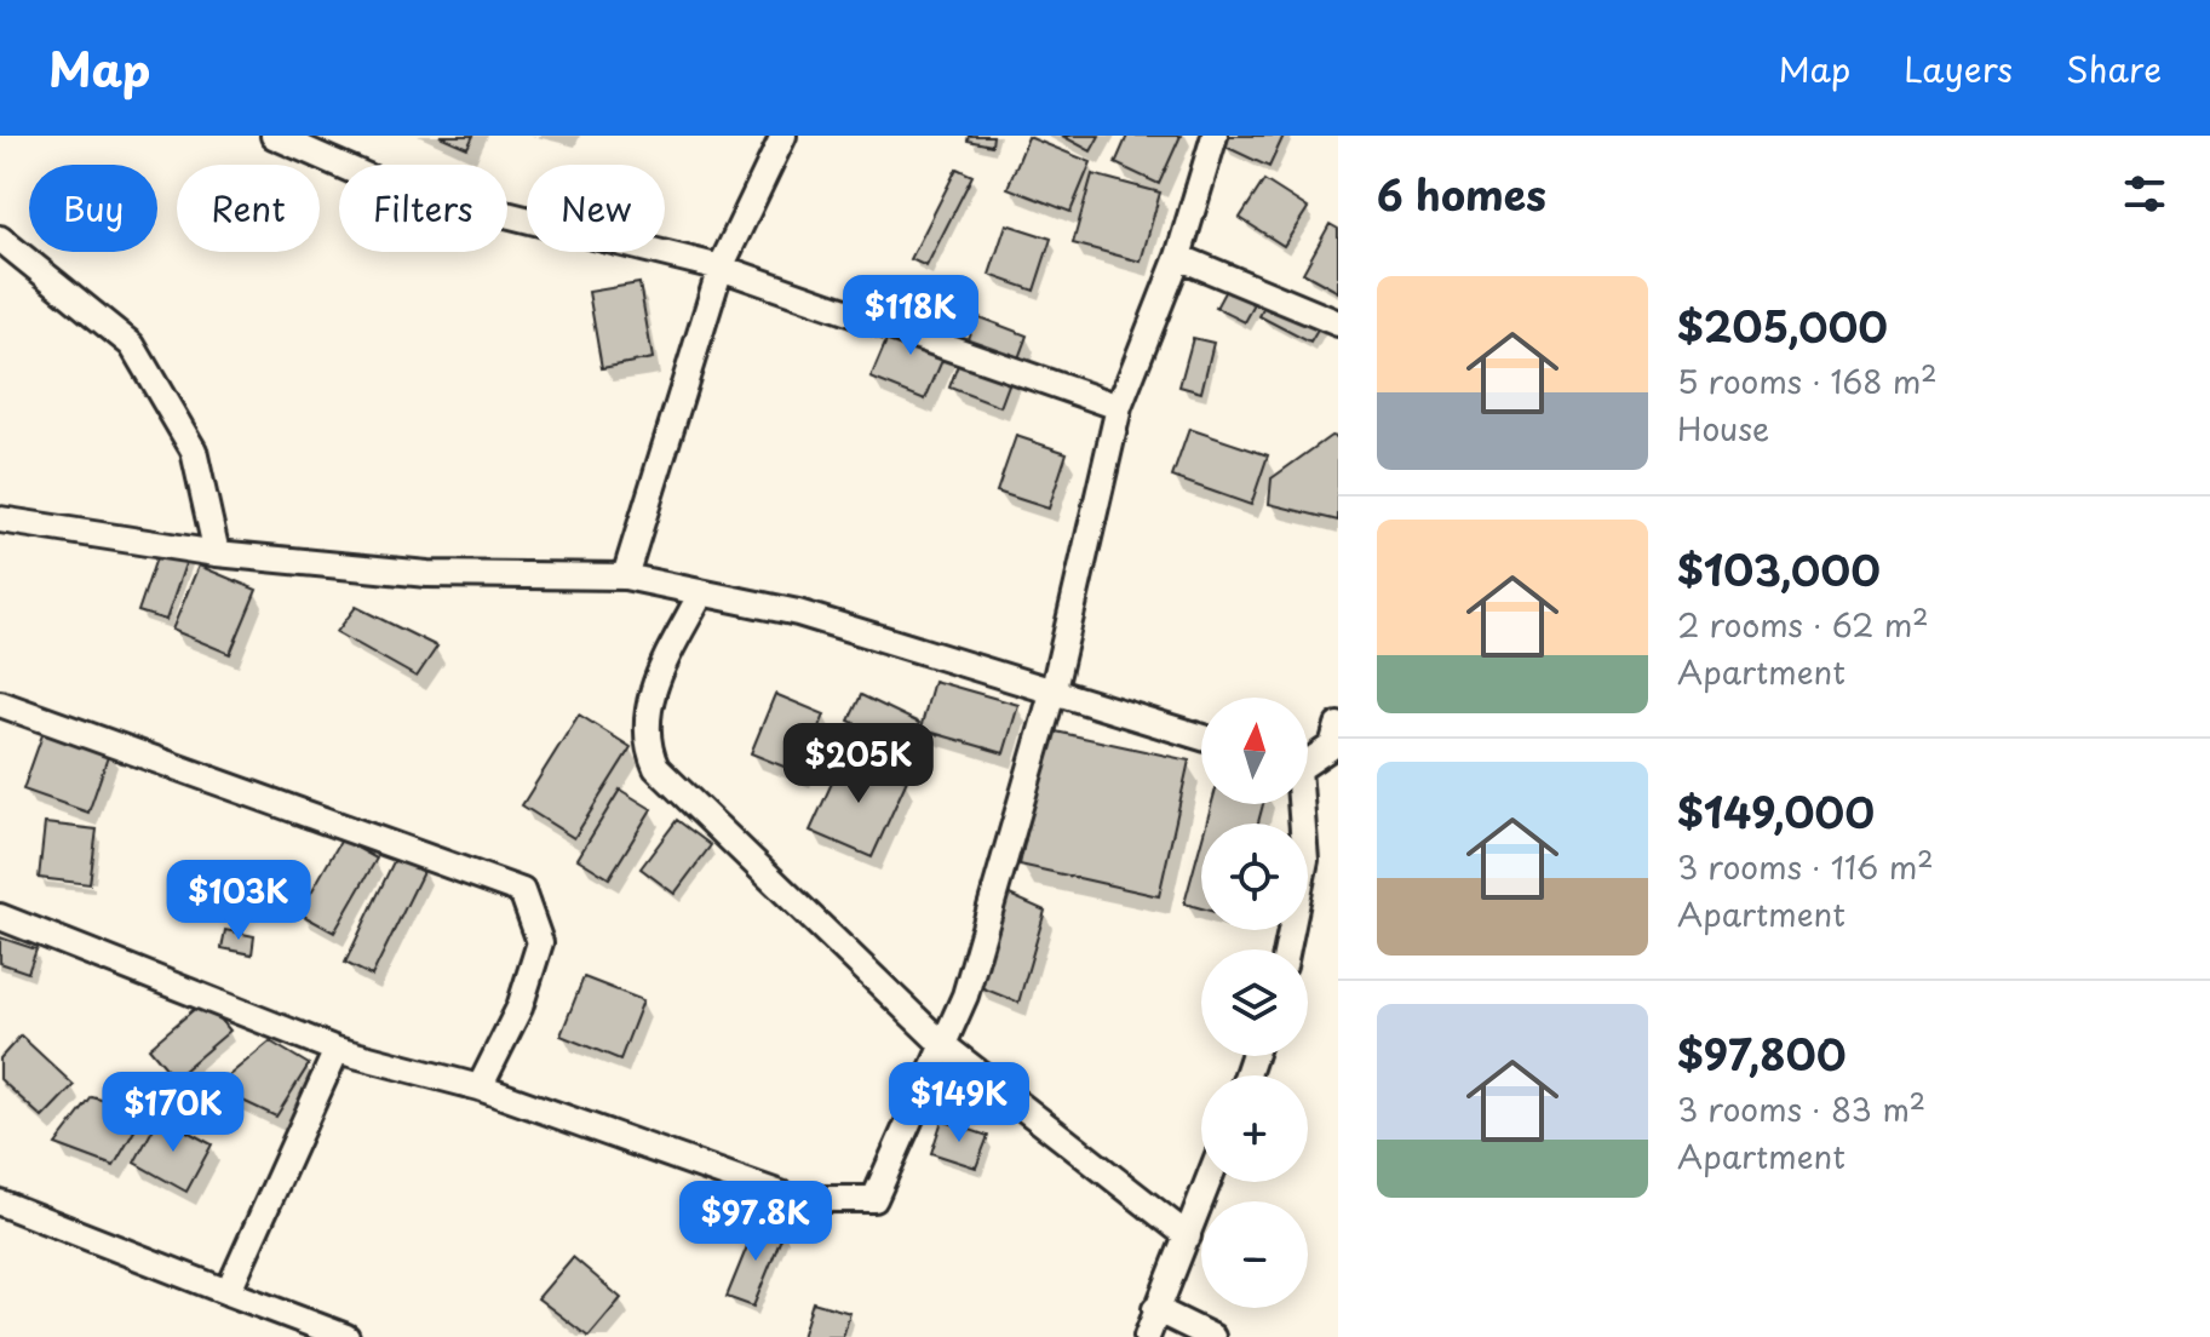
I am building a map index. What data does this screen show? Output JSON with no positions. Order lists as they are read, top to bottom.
{
  "north": "top",
  "page": {
    "header": "Map",
    "nav": ["Map", "Layers", "Share"],
    "heading": "6 homes",
    "chip": [
      "Buy",
      "Rent",
      "Filters",
      "New"
    ],
    "list": [
      {
        "name": "$205,000",
        "note": "5 rooms · 168 m² · House"
      },
      {
        "name": "$103,000",
        "note": "2 rooms · 62 m² · Apartment"
      },
      {
        "name": "$149,000",
        "note": "3 rooms · 116 m² · Apartment"
      },
      {
        "name": "$97,800",
        "note": "3 rooms · 83 m² · Apartment"
      }
    ],
    "price": [
      "$118K",
      "$205K",
      "$103K",
      "$149K",
      "$170K",
      "$97.8K"
    ],
    "map_buttons": ["+", "−"]
  }
}
